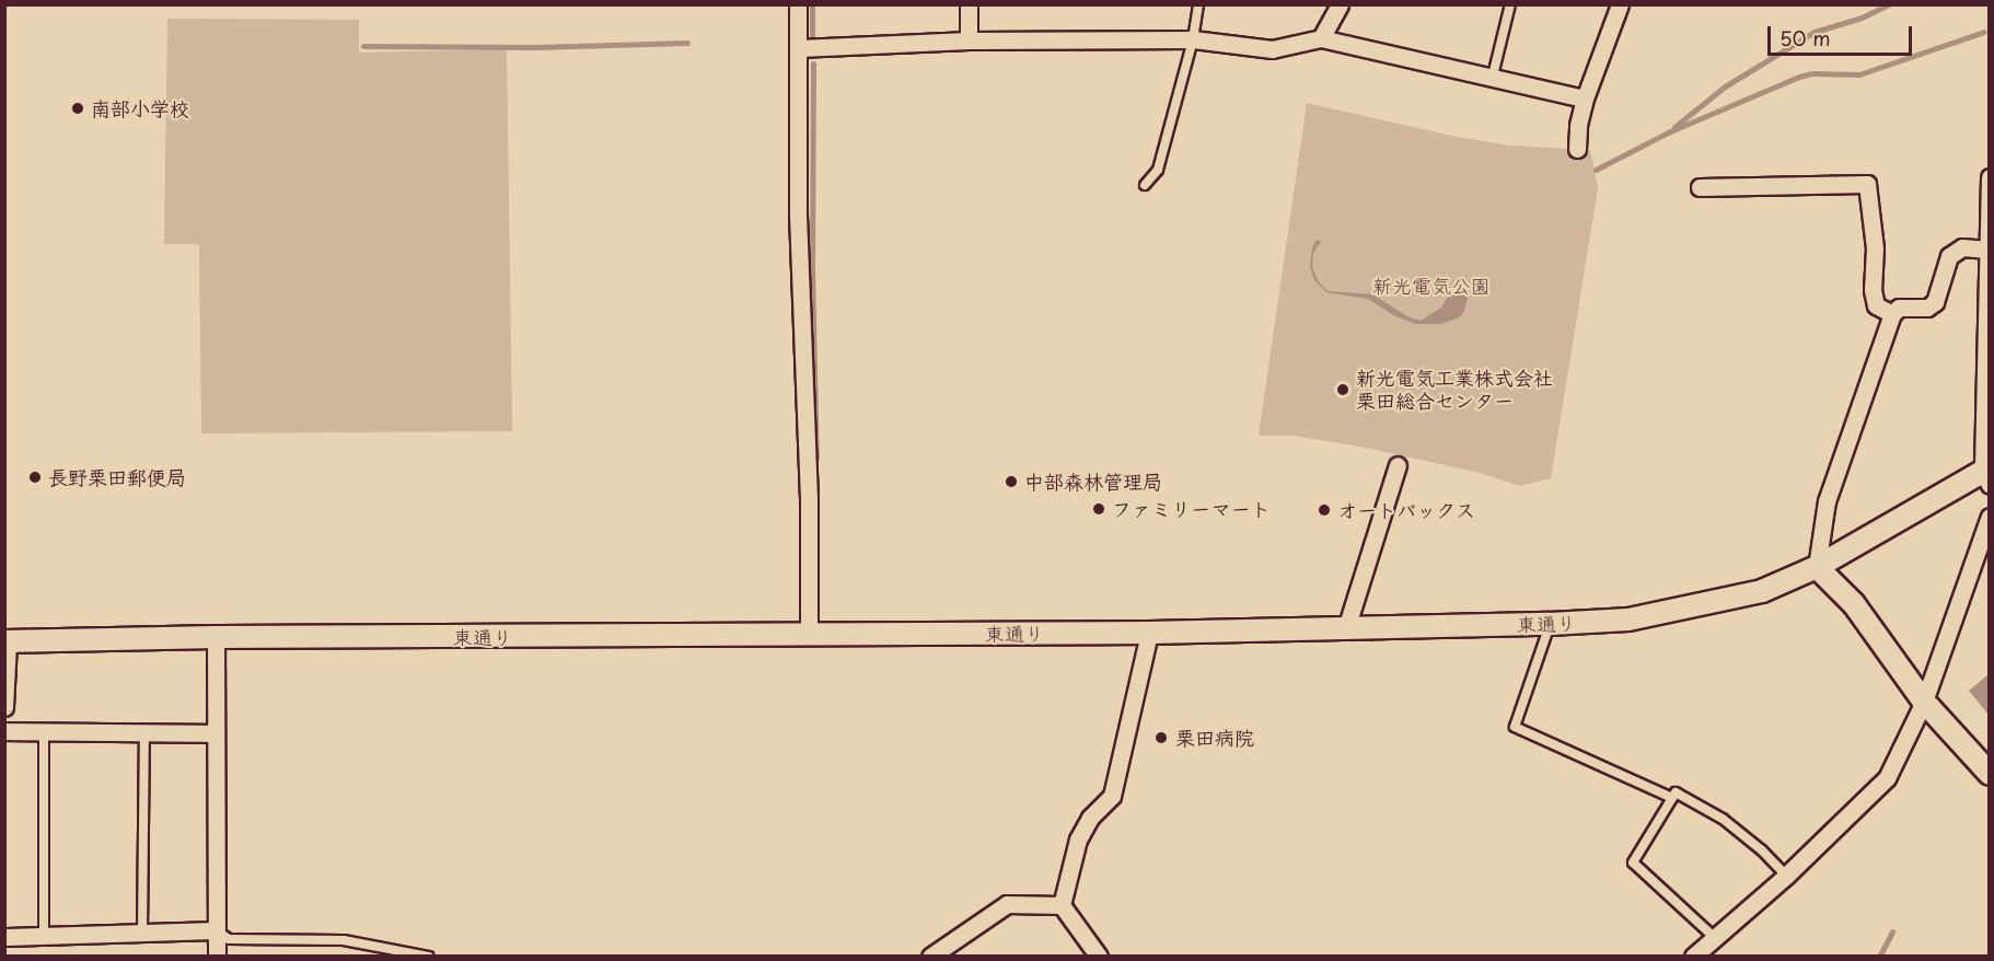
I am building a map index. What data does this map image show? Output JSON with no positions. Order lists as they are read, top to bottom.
{
  "streets": {
    "street": ["東通り"]
  },
  "parks": ["新光電気公園"],
  "places": [
    "南部小学校",
    "新光電気工業株式会社 栗田総合センター",
    "長野栗田郵便局",
    "中部森林管理局",
    "ファミリーマート",
    "オートバックス",
    "栗田病院"
  ],
  "scale_bar": "50 m"
}
